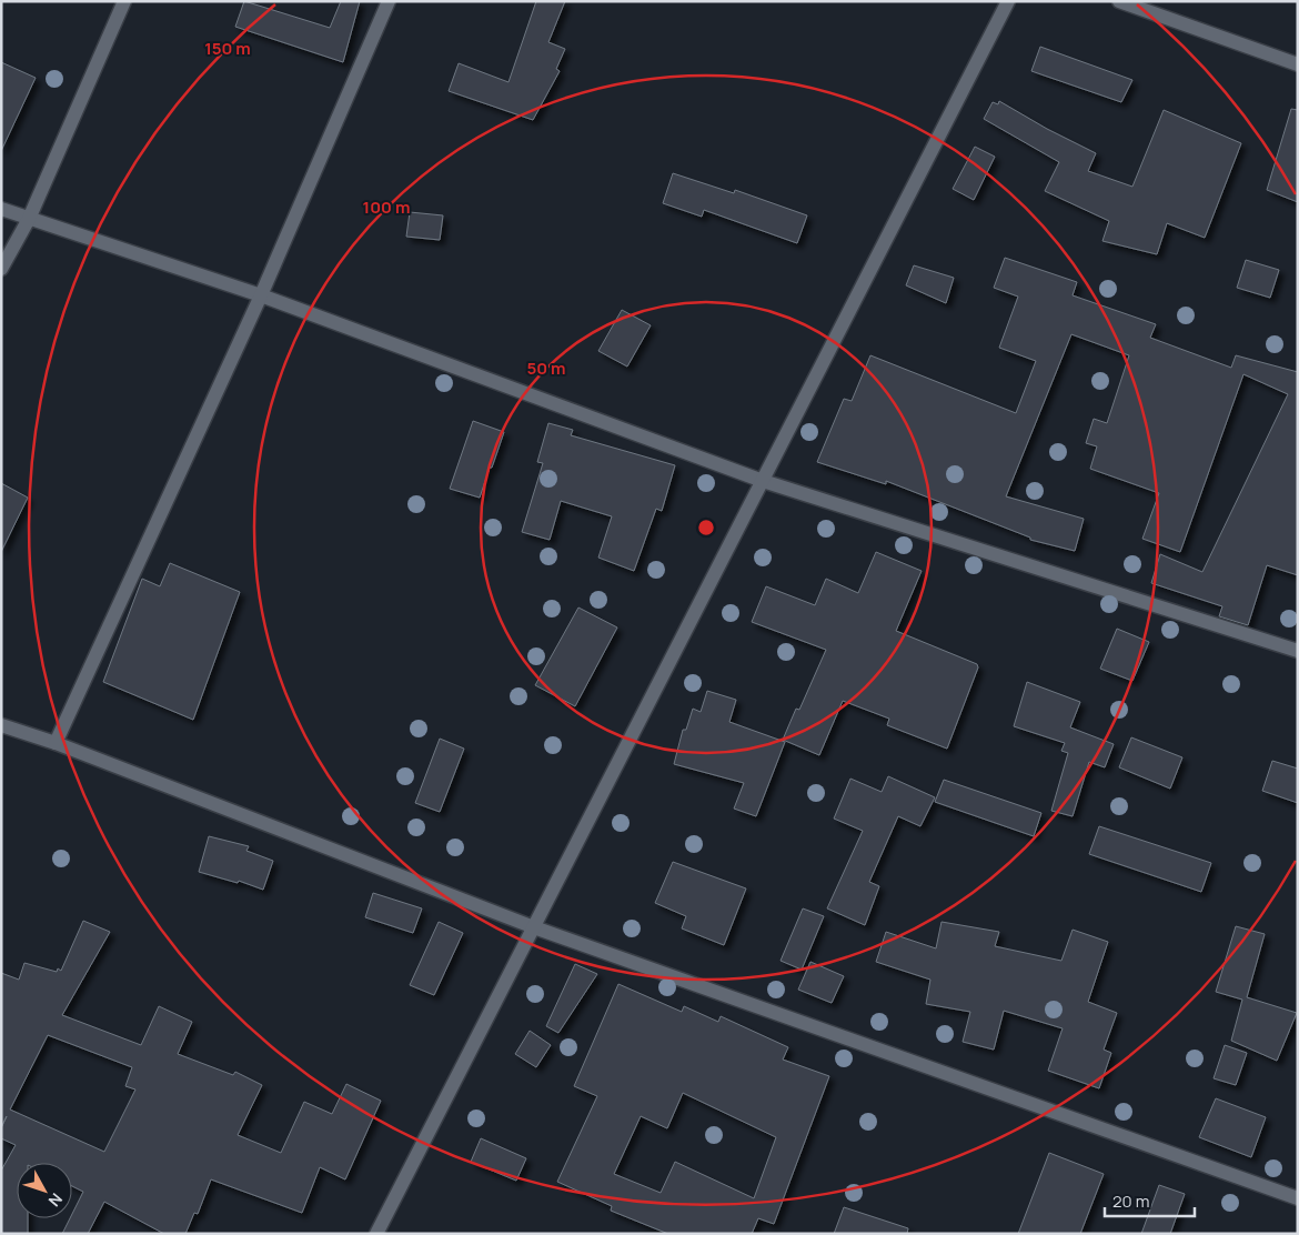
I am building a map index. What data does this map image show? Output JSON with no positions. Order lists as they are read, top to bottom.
{
  "scale_bar": "20 m",
  "north": "bottom right",
  "rings": ["150 m", "100 m", "50 m"]
}
